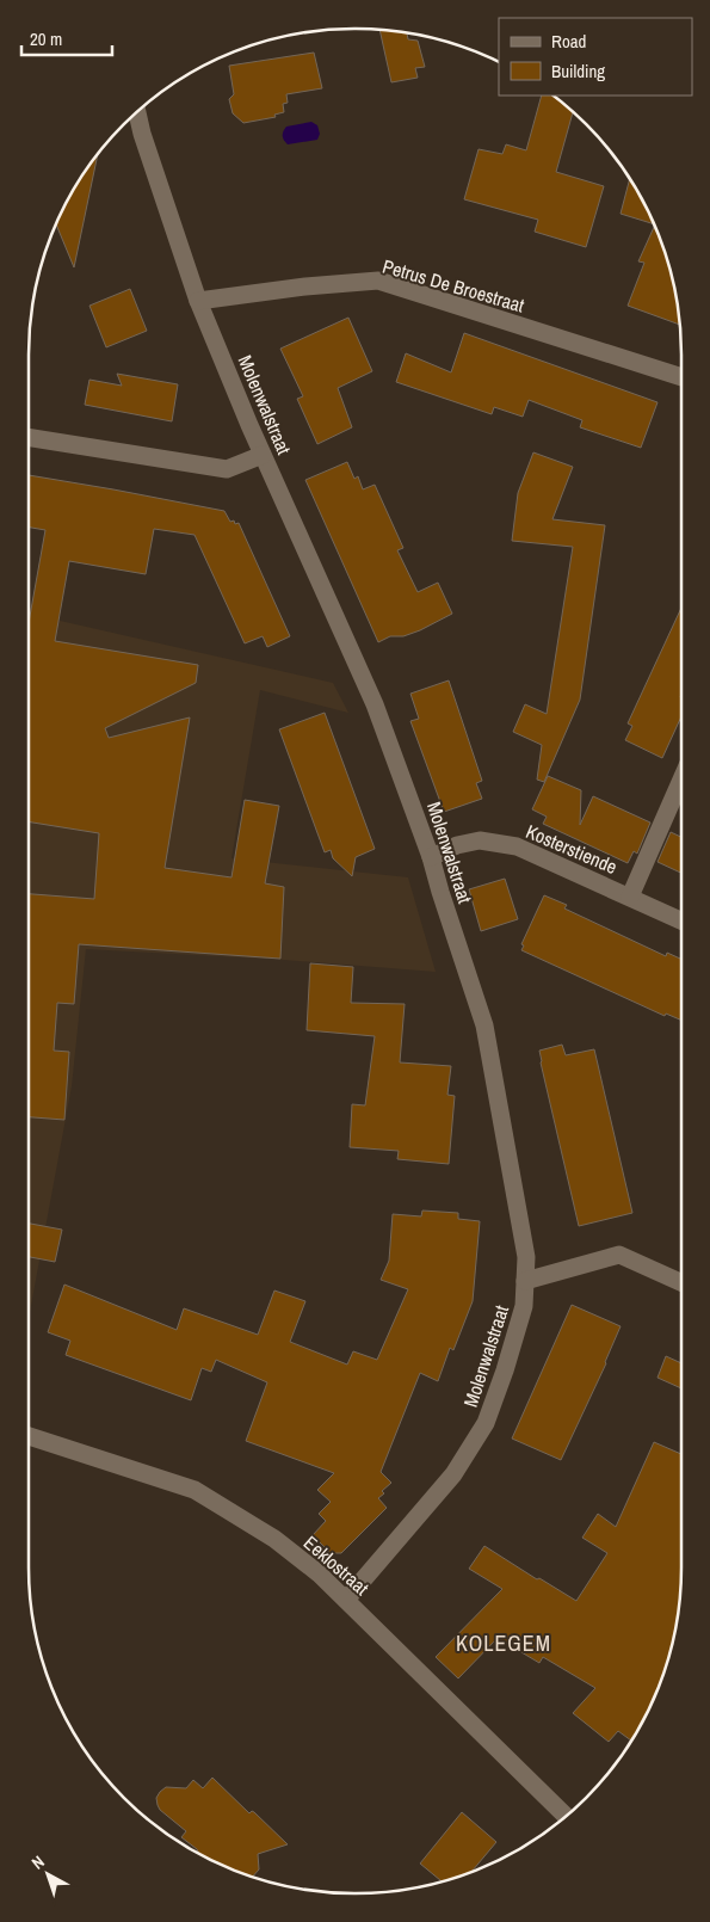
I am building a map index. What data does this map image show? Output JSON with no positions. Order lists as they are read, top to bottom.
{
  "streets": {
    "street": [
      "Petrus De Broestraat",
      "Molenwalstraat",
      "Kosterstiende",
      "Eeklostraat"
    ]
  },
  "crossings": [
    ["Petrus De Broestraat", "Molenwalstraat"],
    ["Molenwalstraat", "Kosterstiende"],
    ["Molenwalstraat", "Eeklostraat"]
  ],
  "districts": ["KOLEGEM"],
  "legend": ["Road", "Building"],
  "scale_bar": "20 m",
  "north": "top left"
}
